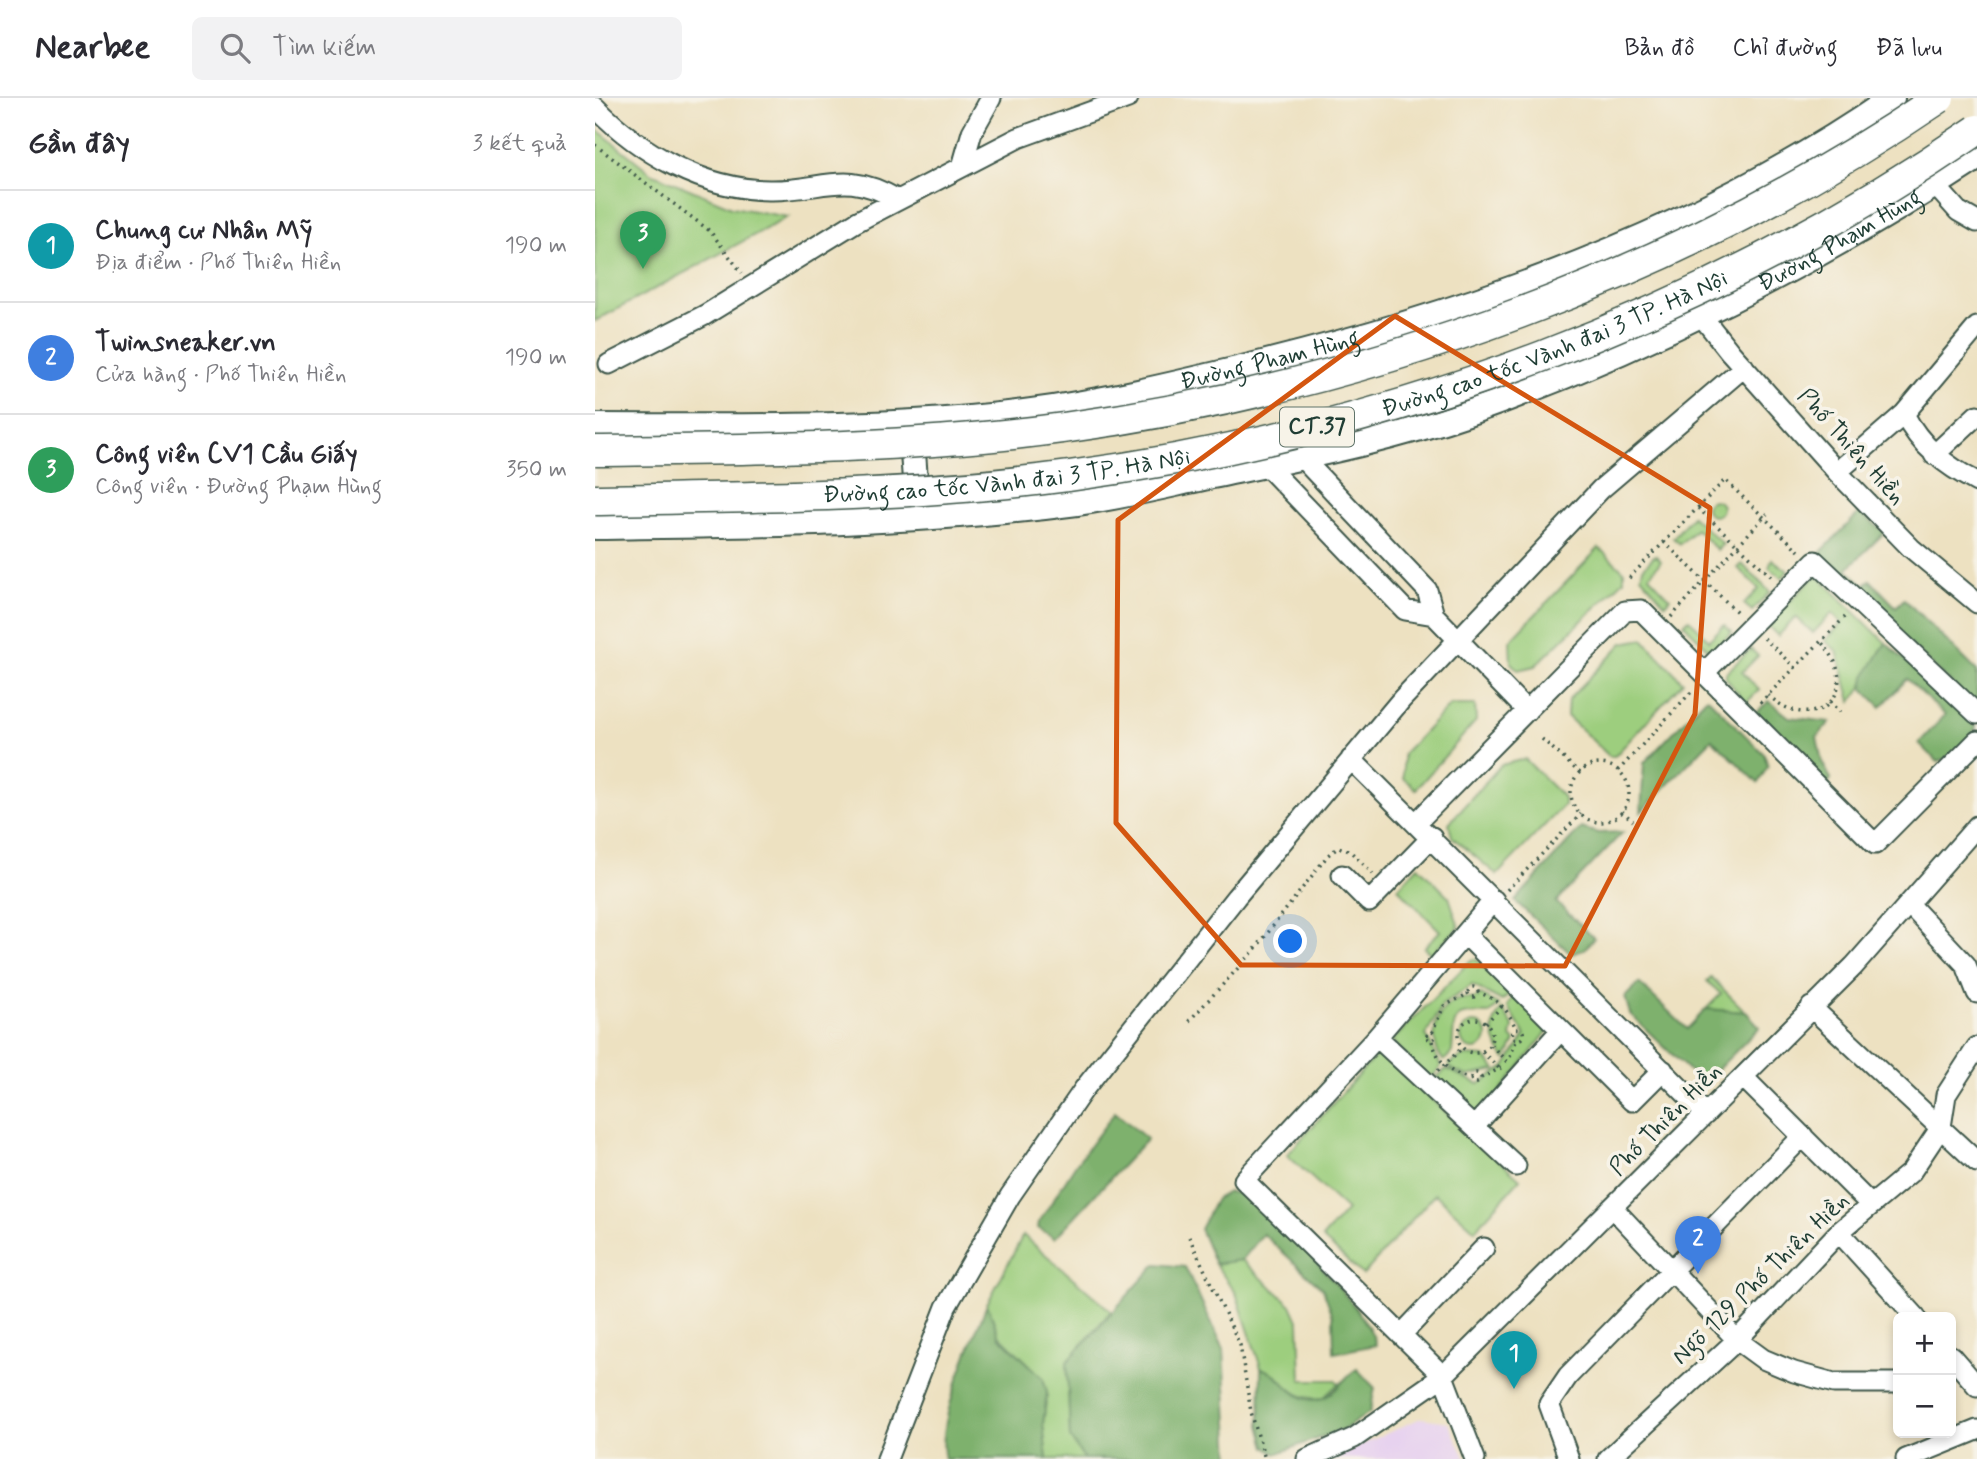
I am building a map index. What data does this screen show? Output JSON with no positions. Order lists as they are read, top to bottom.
{
  "streets": {
    "highway": ["Đường cao tốc Vành đai 3 TP. Hà Nội", "CT.37"],
    "main road": ["Đường Phạm Hùng"],
    "street": ["Phố Thiên Hiền", "Ngõ 129 Phố Thiên Hiền"]
  },
  "crossings": [
    ["Đường Phạm Hùng", "Phố Thiên Hiền"]
  ],
  "page": {
    "header": "Nearbee",
    "search": "Tìm kiếm",
    "nav": ["Bản đồ", "Chỉ đường", "Đã lưu"],
    "heading": ["Gần đây", "3 kết quả"],
    "list": [
      {
        "mark": "1",
        "name": "Chung cư Nhân Mỹ",
        "note": "Địa điểm · Phố Thiên Hiền",
        "value": "190 m"
      },
      {
        "mark": "2",
        "name": "Twinsneaker.vn",
        "note": "Cửa hàng · Phố Thiên Hiền",
        "value": "190 m"
      },
      {
        "mark": "3",
        "name": "Công viên CV1 Cầu Giấy",
        "note": "Công viên · Đường Phạm Hùng",
        "value": "350 m"
      }
    ],
    "pins": ["3", "2", "1"],
    "map_buttons": ["+", "−"]
  }
}
